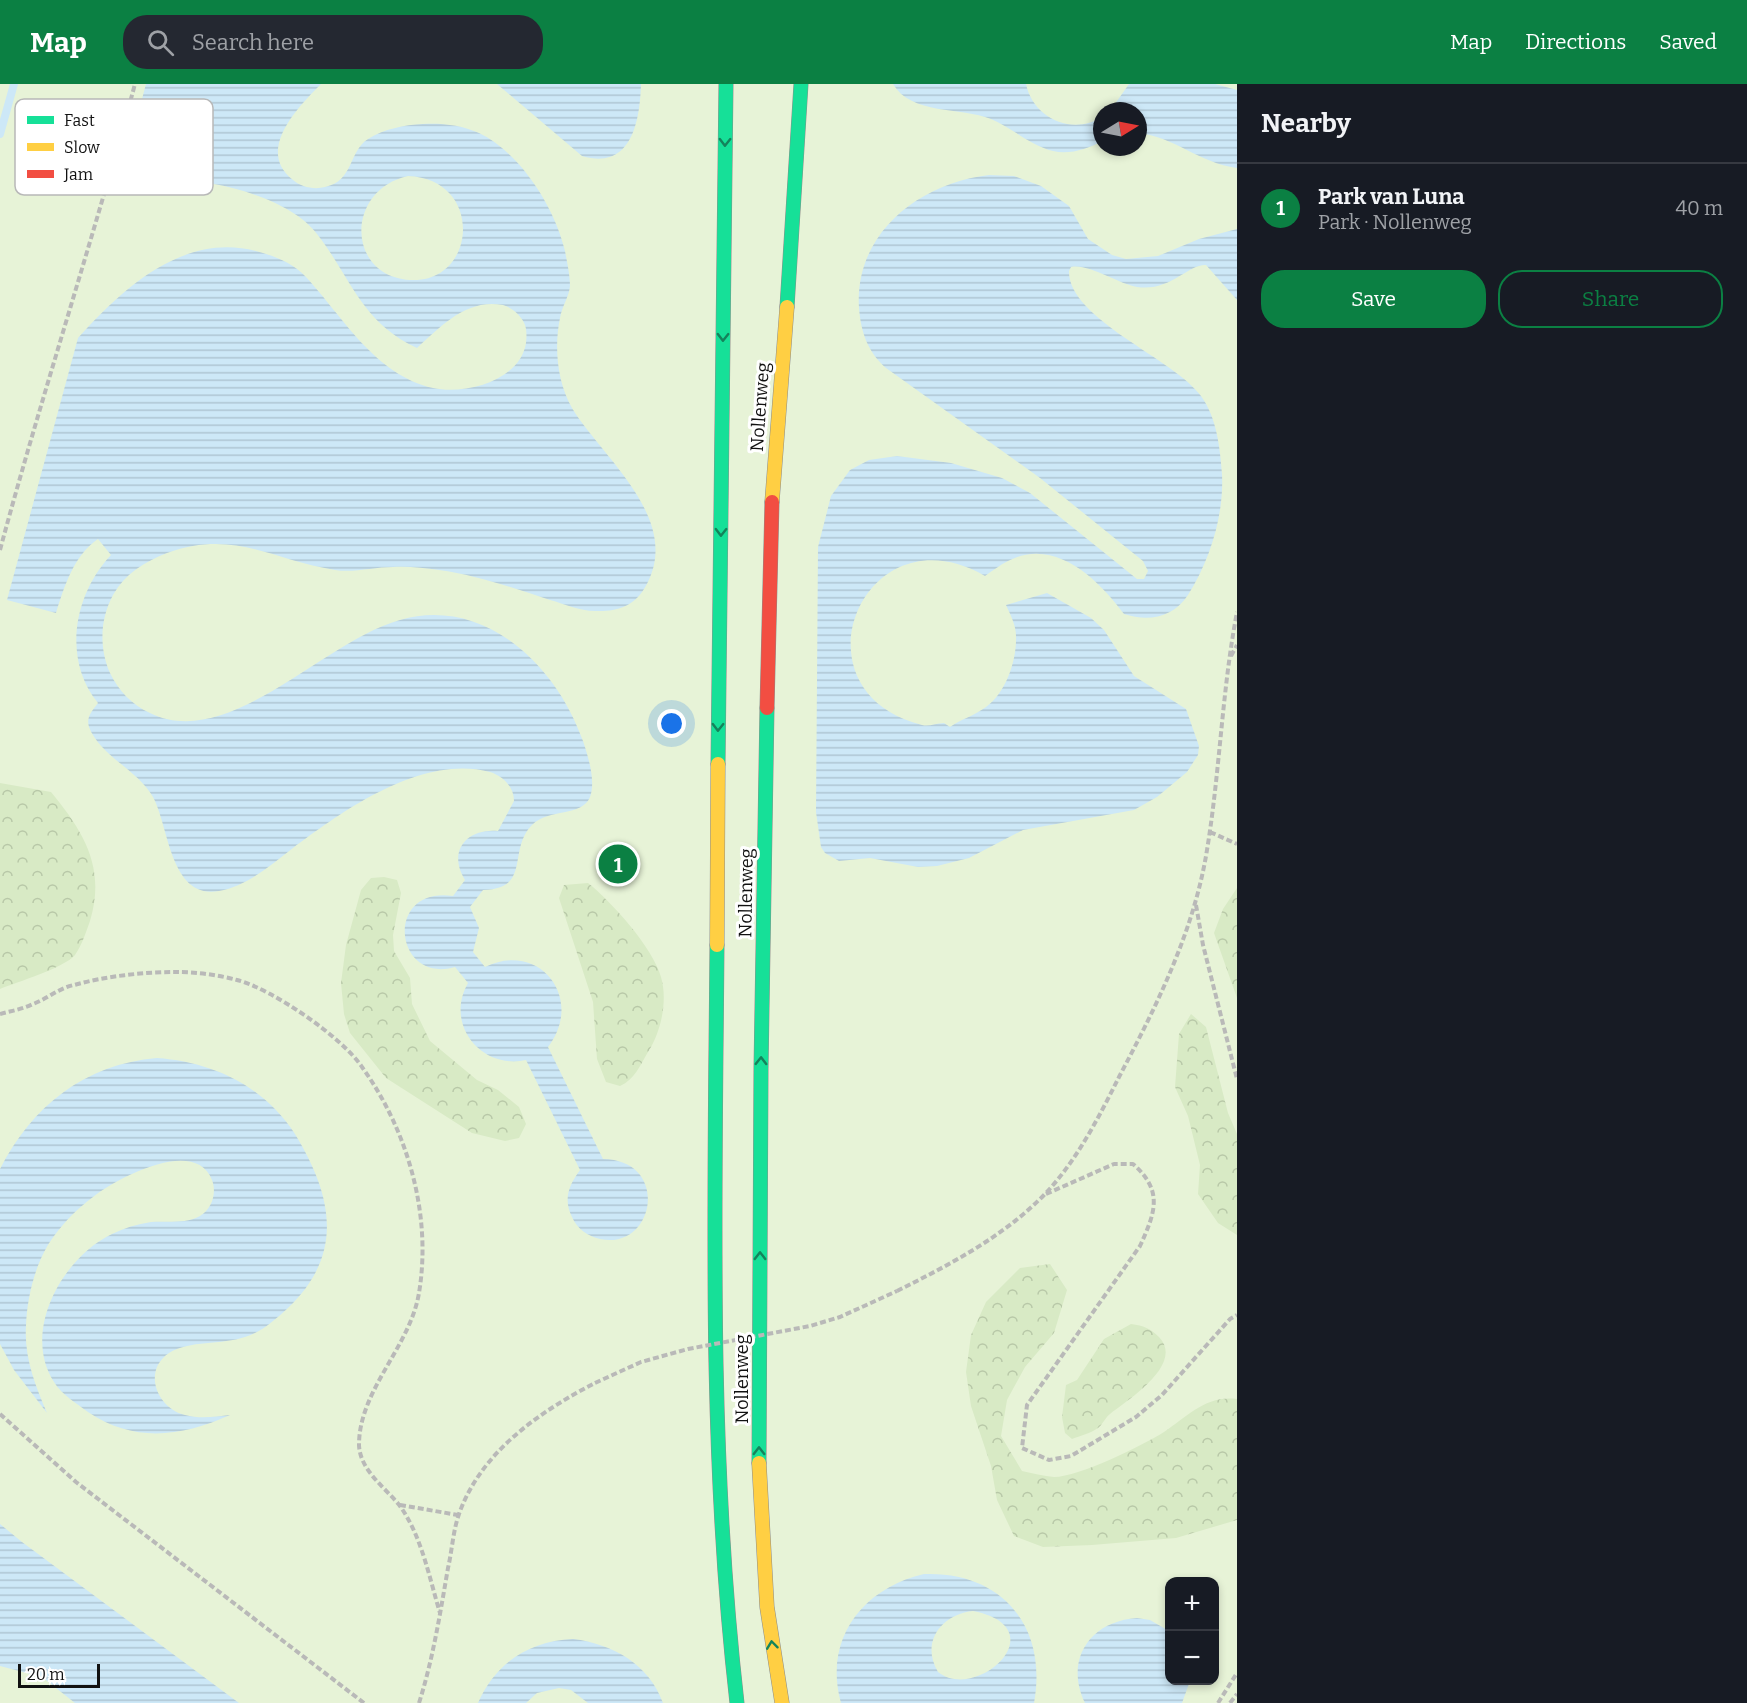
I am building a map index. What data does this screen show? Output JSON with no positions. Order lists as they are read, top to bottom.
{
  "streets": {
    "main road": ["Nollenweg"]
  },
  "legend": ["Fast", "Slow", "Jam"],
  "scale_bar": "20 m",
  "north": "right",
  "page": {
    "header": "Map",
    "search": "Search here",
    "nav": ["Map", "Directions", "Saved"],
    "heading": "Nearby",
    "list": [
      {
        "mark": "1",
        "name": "Park van Luna",
        "note": "Park · Nollenweg",
        "value": "40 m"
      }
    ],
    "buttons": ["Save", "Share"],
    "pins": "1",
    "map_buttons": ["+", "−"],
    "scale": "20 m"
  }
}
